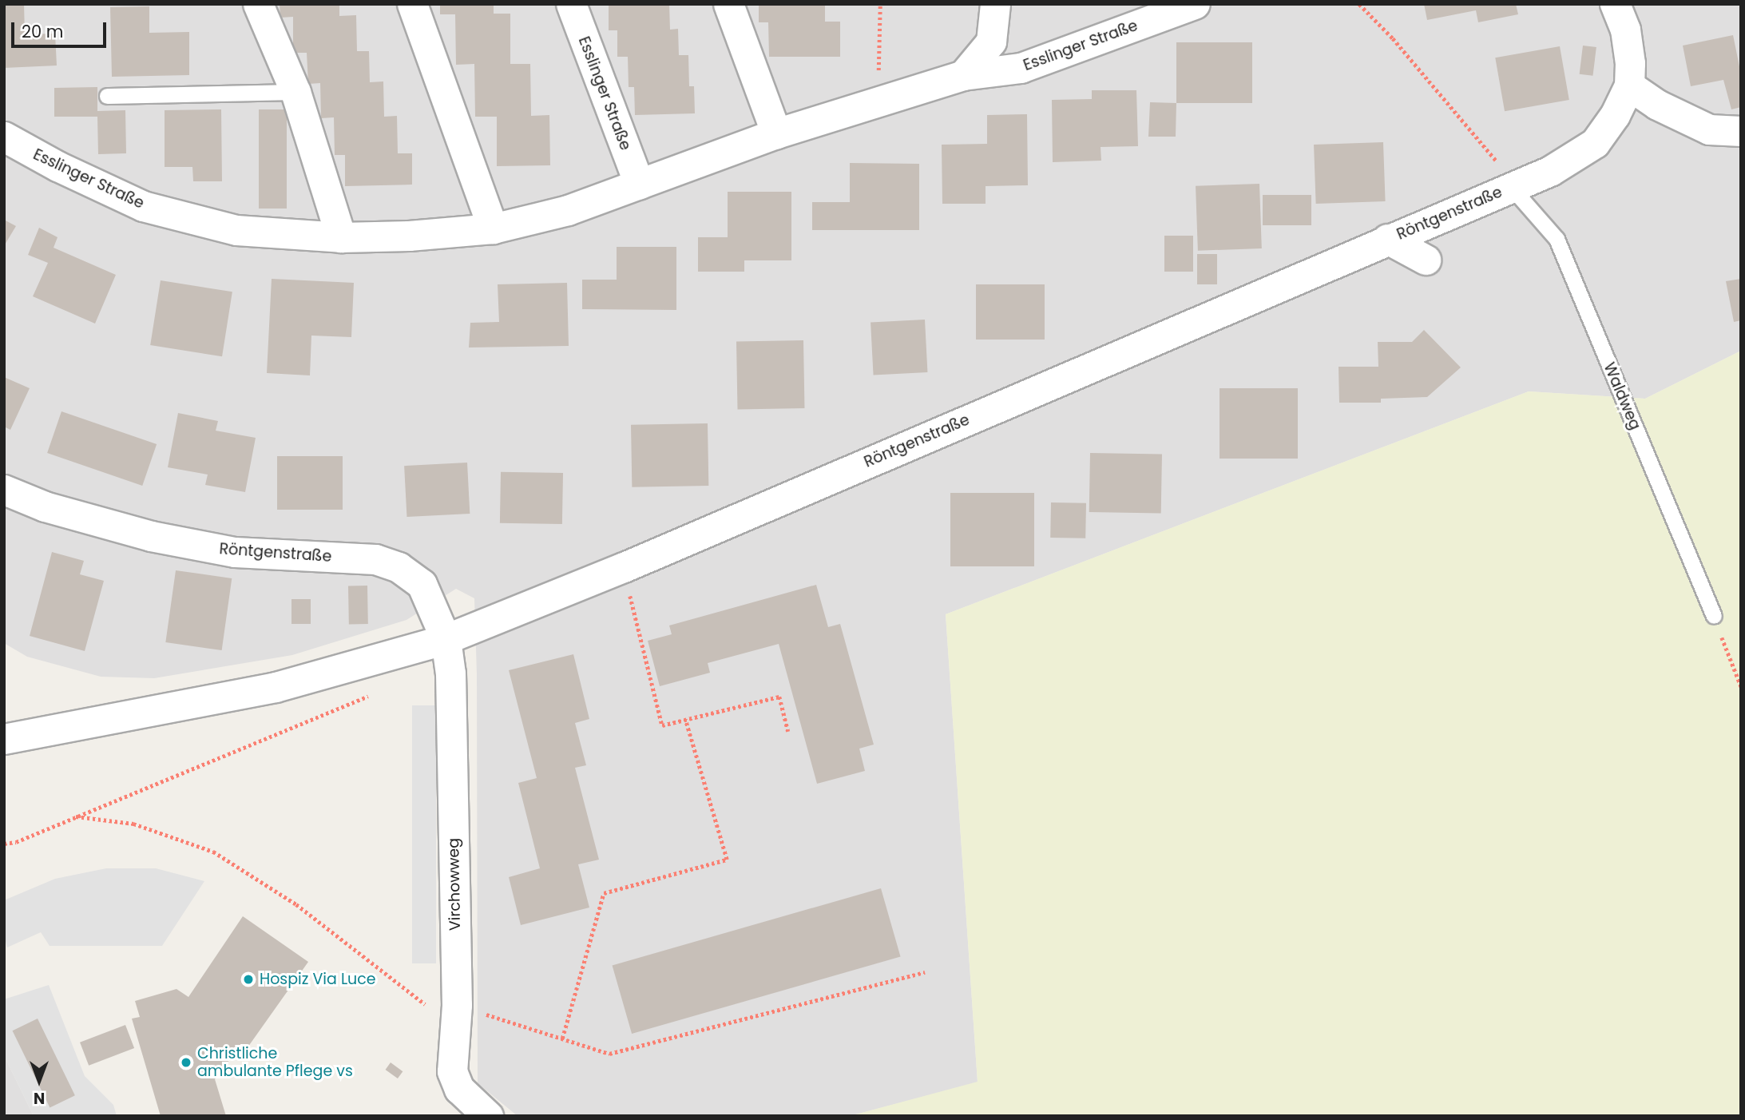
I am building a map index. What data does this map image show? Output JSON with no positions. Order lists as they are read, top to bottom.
{
  "streets": {
    "street": ["Esslinger Straße", "Röntgenstraße", "Virchowweg"],
    "lane": ["Waldweg"]
  },
  "crossings": [
    ["Röntgenstraße", "Waldweg"],
    ["Röntgenstraße", "Virchowweg"]
  ],
  "places": ["Hospiz Via Luce", "Christliche ambulante Pflege vs"],
  "scale_bar": "20 m",
  "north": "bottom"
}
